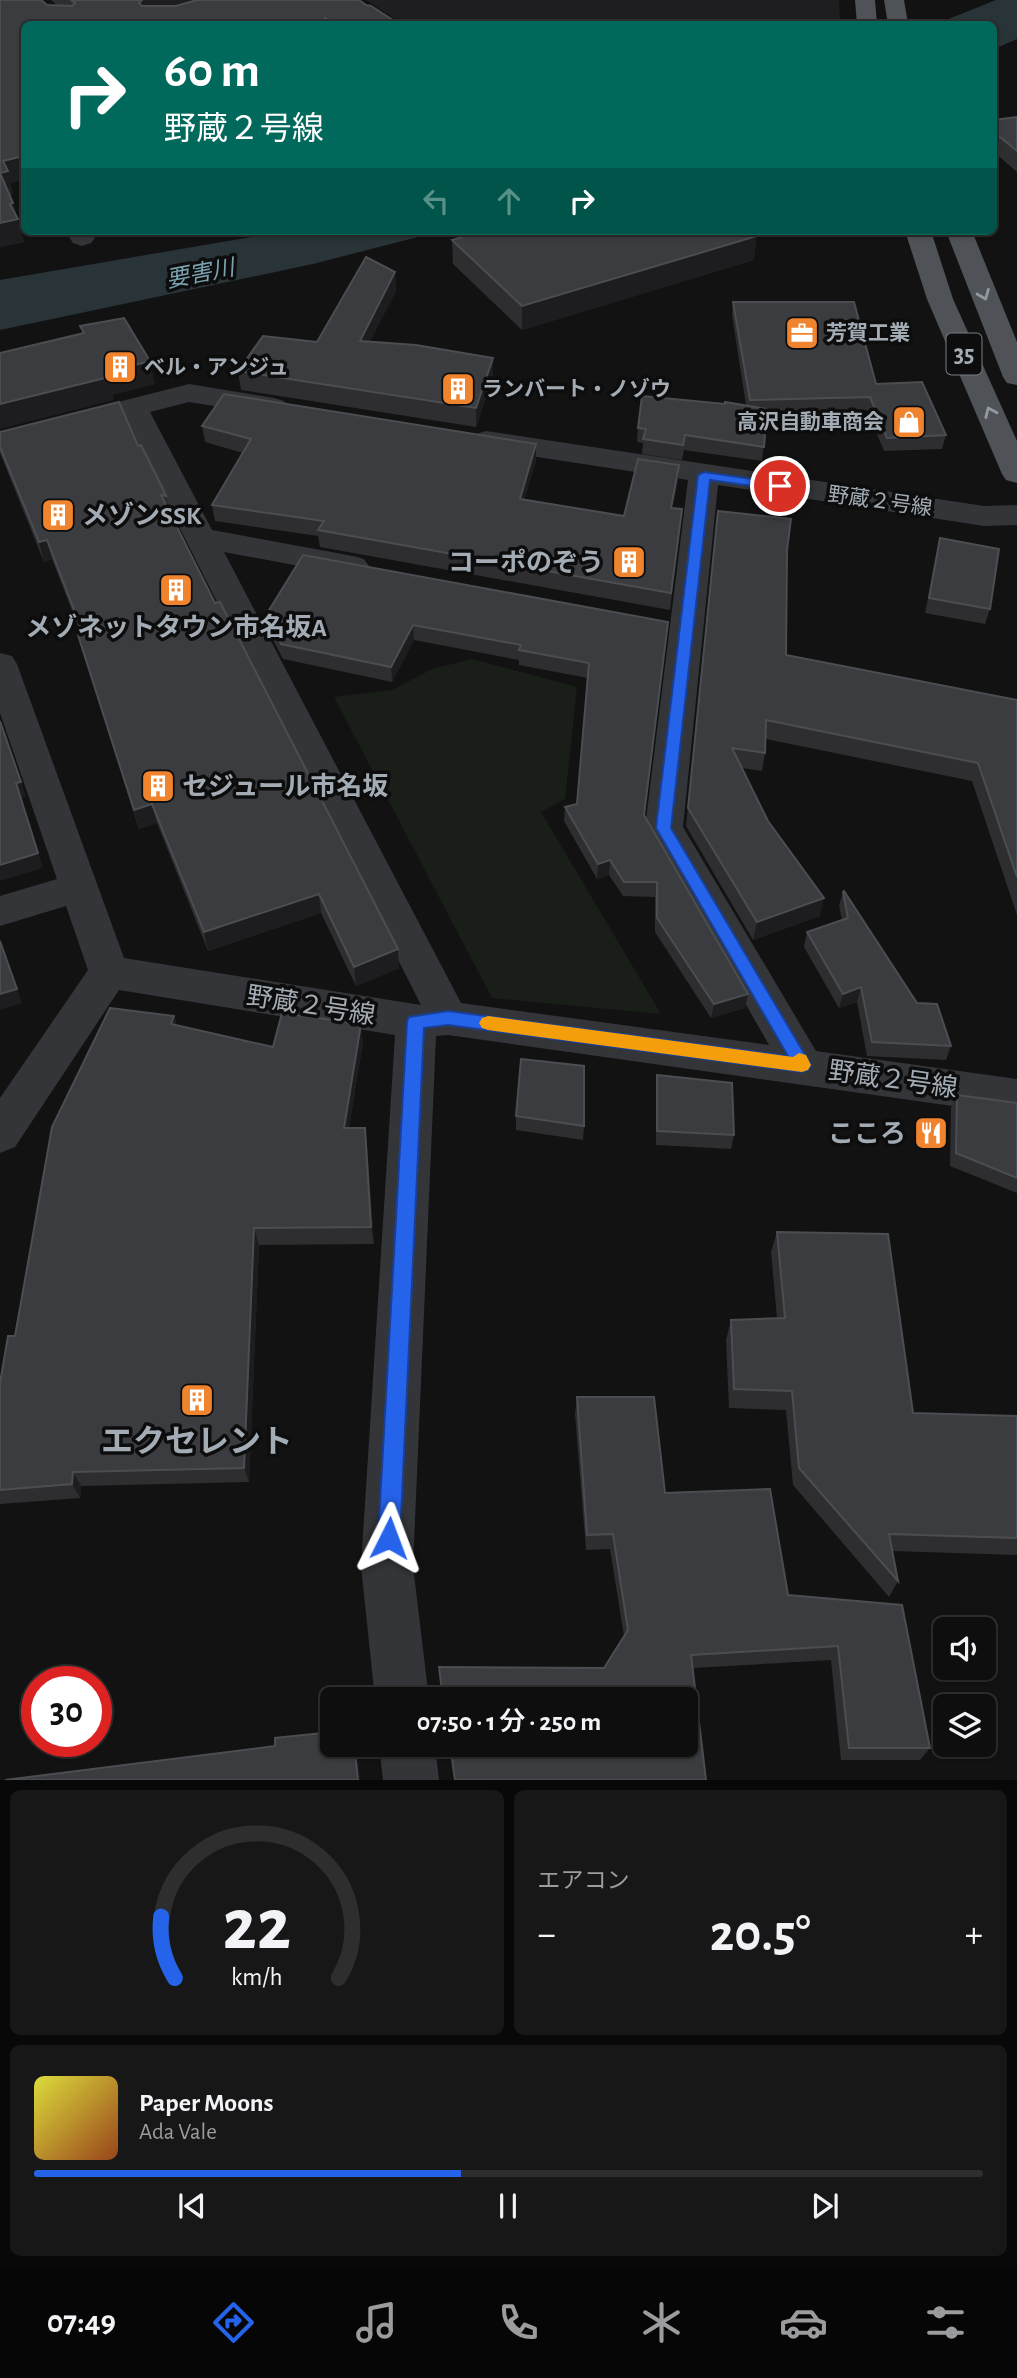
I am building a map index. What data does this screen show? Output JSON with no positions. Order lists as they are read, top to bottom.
{
  "streets": {
    "main road": ["35"],
    "street": ["野蔵２号線"]
  },
  "water": ["要害川"],
  "places": {
    "office": ["芳賀工業"],
    "building": [
      "ベル・アンジュ",
      "ランバート・ノゾウ",
      "メゾンSSK",
      "コーポのぞう",
      "メゾネットタウン市名坂A",
      "セジュール市名坂",
      "エクセレント"
    ],
    "shop": ["高沢自動車商会"],
    "restaurant": ["こころ"]
  },
  "page": {
    "turn": ["60 m", "野蔵２号線"],
    "limit": "30",
    "trip": "07:50 · 1 分 · 250 m",
    "tile": "エアコン",
    "heat": ["−", "20.5°", "+"],
    "song": ["Paper Moons", "Ada Vale"],
    "tabs": "07:49",
    "gauge": ["22", "km/h"]
  }
}
